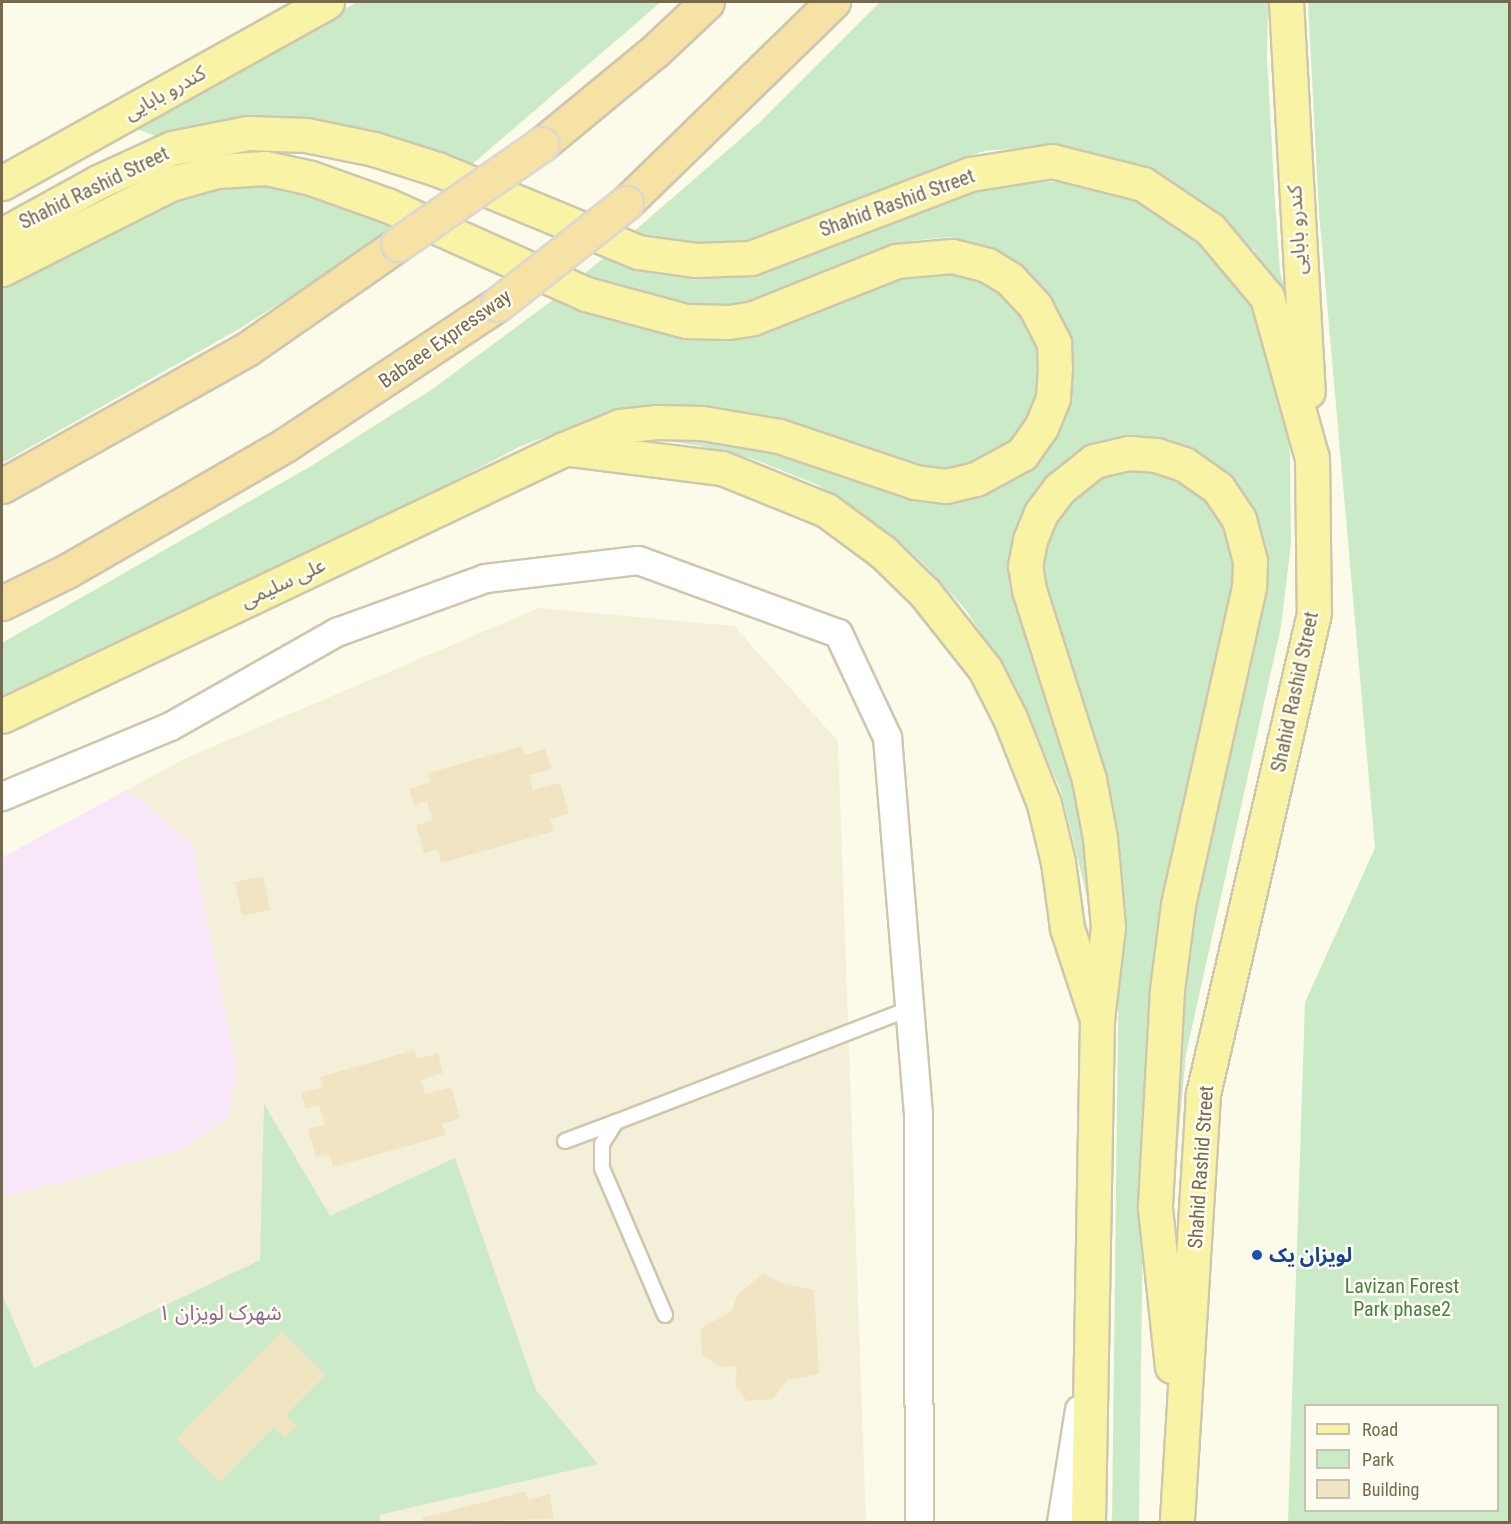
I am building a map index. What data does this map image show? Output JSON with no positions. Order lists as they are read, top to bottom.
{
  "streets": {
    "highway": ["Babaee Expressway"],
    "main road": ["کندرو بابایی", "Shahid Rashid Street", "علی سلیمی"]
  },
  "crossings": [
    ["کندرو بابایی", "Shahid Rashid Street"]
  ],
  "districts": ["شهرک لویزان ۱"],
  "parks": ["Lavizan Forest Park phase2"],
  "places": ["لویزان یک"],
  "legend": ["Road", "Park", "Building"]
}
